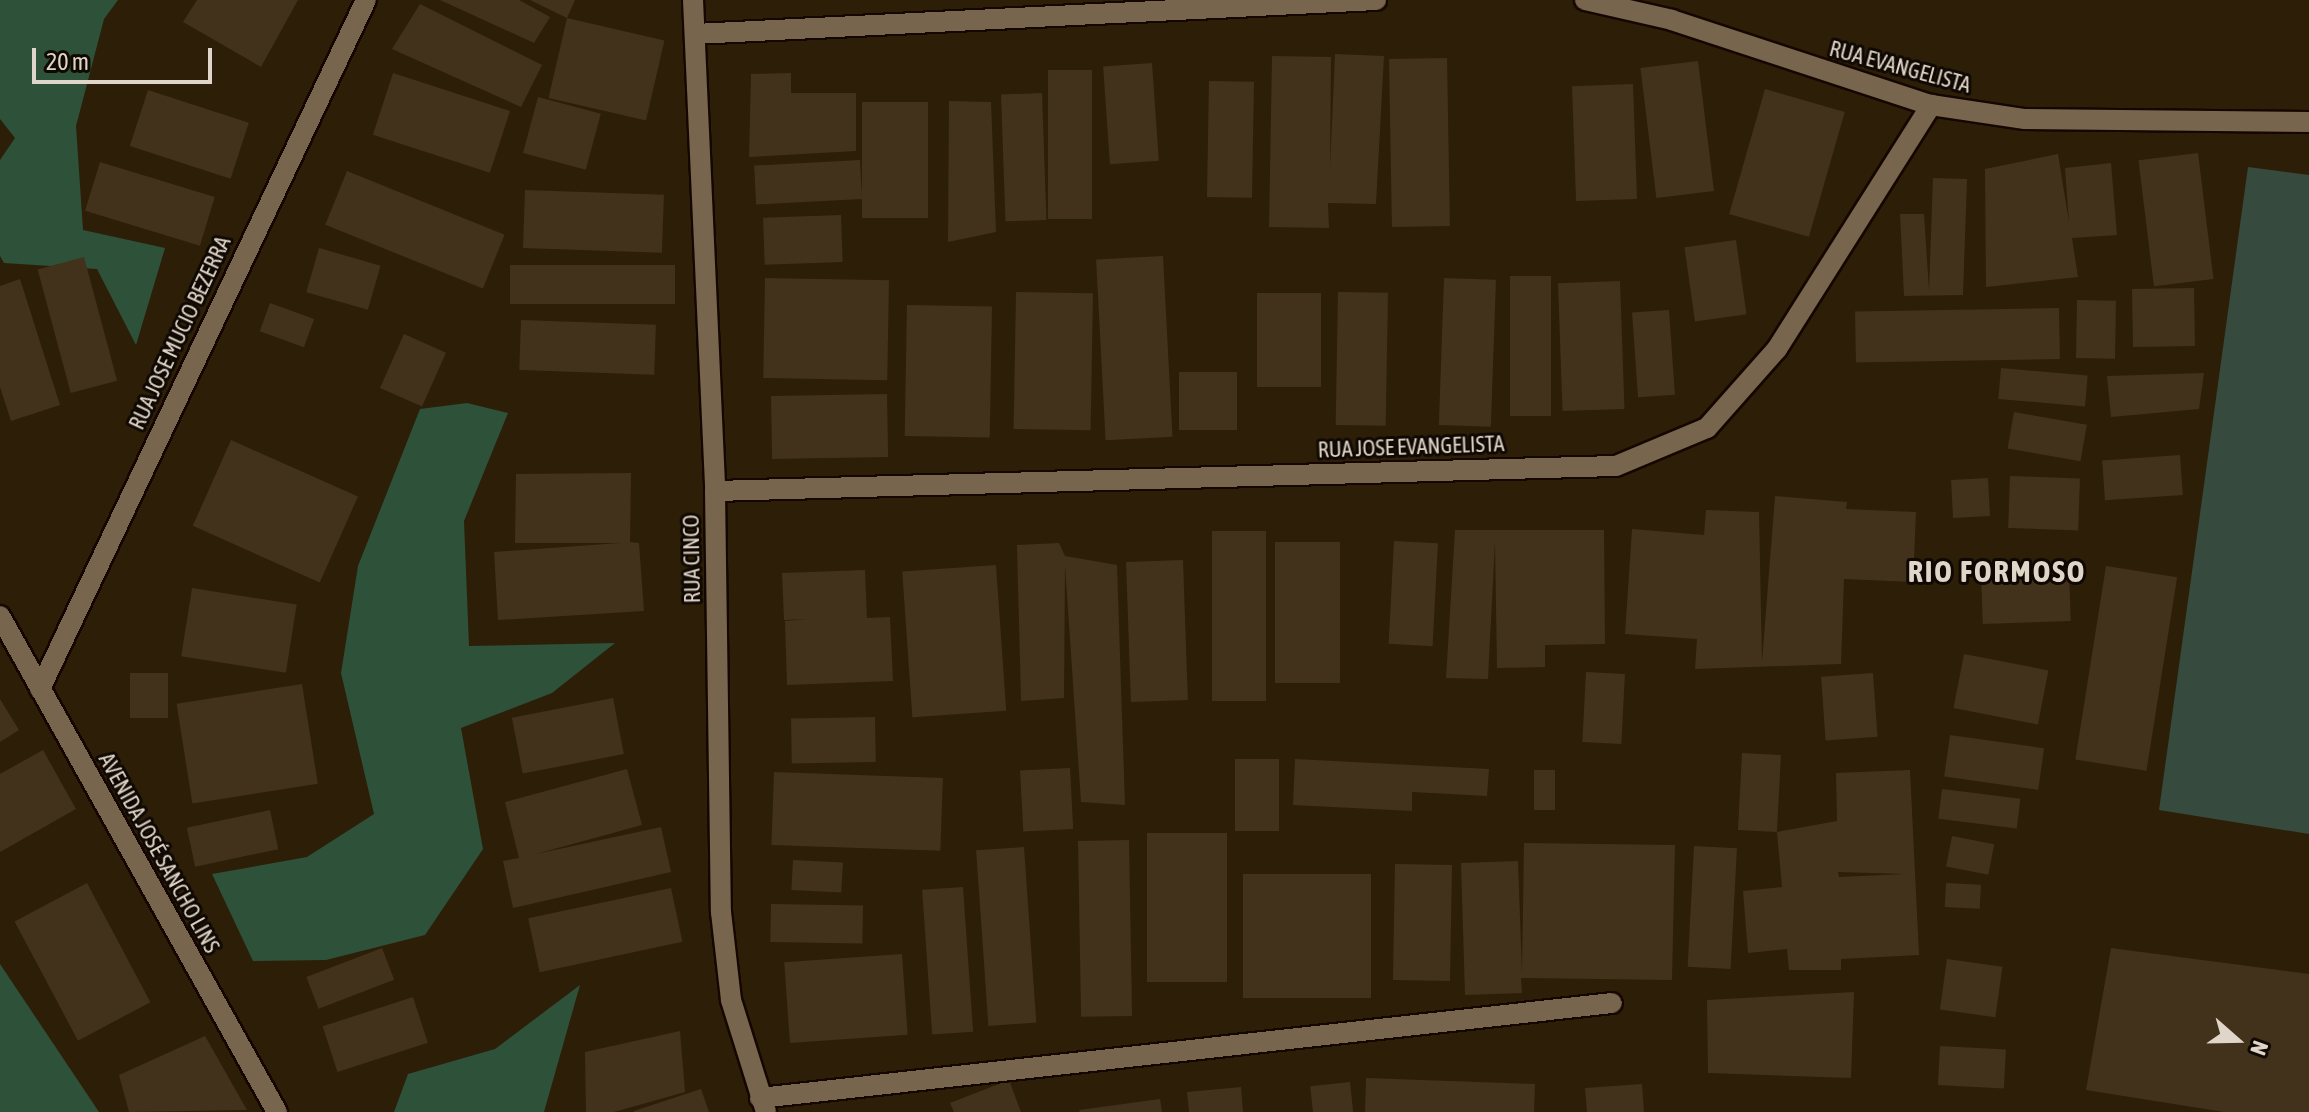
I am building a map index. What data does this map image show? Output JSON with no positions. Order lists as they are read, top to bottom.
{
  "streets": {
    "street": [
      "RUA EVANGELISTA",
      "RUA JOSE MUCIO BEZERRA",
      "RUA JOSE EVANGELISTA",
      "RUA CINCO",
      "AVENIDA JOSÉ SANCHO LINS"
    ]
  },
  "crossings": [
    ["RUA EVANGELISTA", "RUA JOSE EVANGELISTA"],
    ["RUA JOSE MUCIO BEZERRA", "AVENIDA JOSÉ SANCHO LINS"],
    ["RUA JOSE EVANGELISTA", "RUA CINCO"]
  ],
  "districts": ["RIO FORMOSO"],
  "scale_bar": "20 m",
  "north": "right"
}
